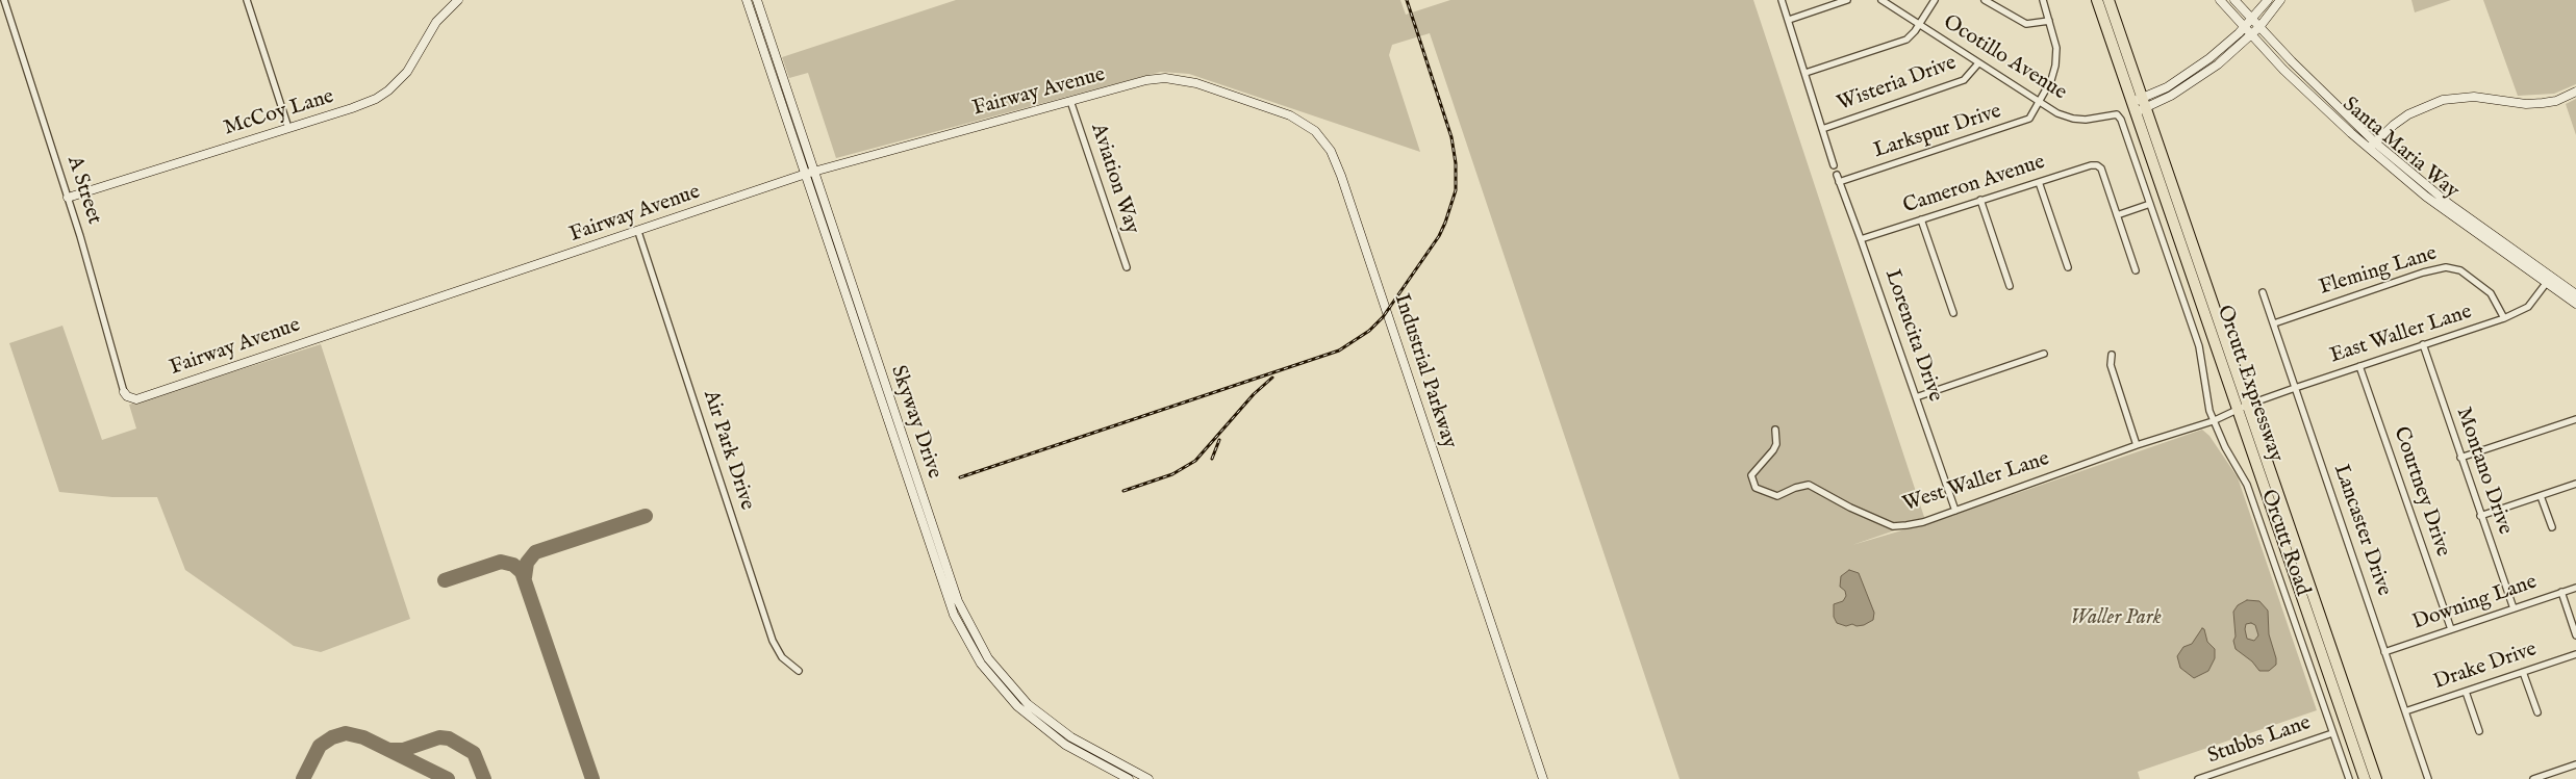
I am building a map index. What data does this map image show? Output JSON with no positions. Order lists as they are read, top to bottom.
{
  "streets": {
    "highway": ["Orcutt Expressway"],
    "street": [
      "Ocotillo Avenue",
      "Wisteria Drive",
      "Fairway Avenue",
      "McCoy Lane",
      "Larkspur Drive",
      "Santa Maria Way",
      "Aviation Way",
      "Cameron Avenue",
      "A Street",
      "Fleming Lane",
      "East Waller Lane",
      "Lorencita Drive",
      "Industrial Parkway",
      "Skyway Drive",
      "Air Park Drive",
      "Montano Drive",
      "West Waller Lane",
      "Courtney Drive",
      "Lancaster Drive",
      "Orcutt Road",
      "Downing Lane",
      "Drake Drive",
      "Stubbs Lane"
    ]
  },
  "crossings": [
    ["Ocotillo Avenue", "Wisteria Drive"],
    ["Ocotillo Avenue", "Larkspur Drive"],
    ["Ocotillo Avenue", "Orcutt Road"],
    ["Fairway Avenue", "Aviation Way"],
    ["Fairway Avenue", "A Street"],
    ["Fairway Avenue", "Industrial Parkway"],
    ["Fairway Avenue", "Skyway Drive"],
    ["Fairway Avenue", "Air Park Drive"],
    ["McCoy Lane", "A Street"],
    ["Larkspur Drive", "Lorencita Drive"],
    ["Santa Maria Way", "East Waller Lane"],
    ["Cameron Avenue", "Lorencita Drive"],
    ["Fleming Lane", "East Waller Lane"],
    ["Fleming Lane", "Lancaster Drive"],
    ["East Waller Lane", "Orcutt Expressway"],
    ["East Waller Lane", "Montano Drive"],
    ["East Waller Lane", "West Waller Lane"],
    ["East Waller Lane", "Courtney Drive"],
    ["East Waller Lane", "Lancaster Drive"],
    ["Lorencita Drive", "West Waller Lane"],
    ["Orcutt Expressway", "West Waller Lane"],
    ["Montano Drive", "Downing Lane"],
    ["West Waller Lane", "Orcutt Road"],
    ["Courtney Drive", "Downing Lane"],
    ["Lancaster Drive", "Downing Lane"],
    ["Lancaster Drive", "Drake Drive"],
    ["Orcutt Road", "Stubbs Lane"]
  ],
  "parks": ["Waller Park"]
}
